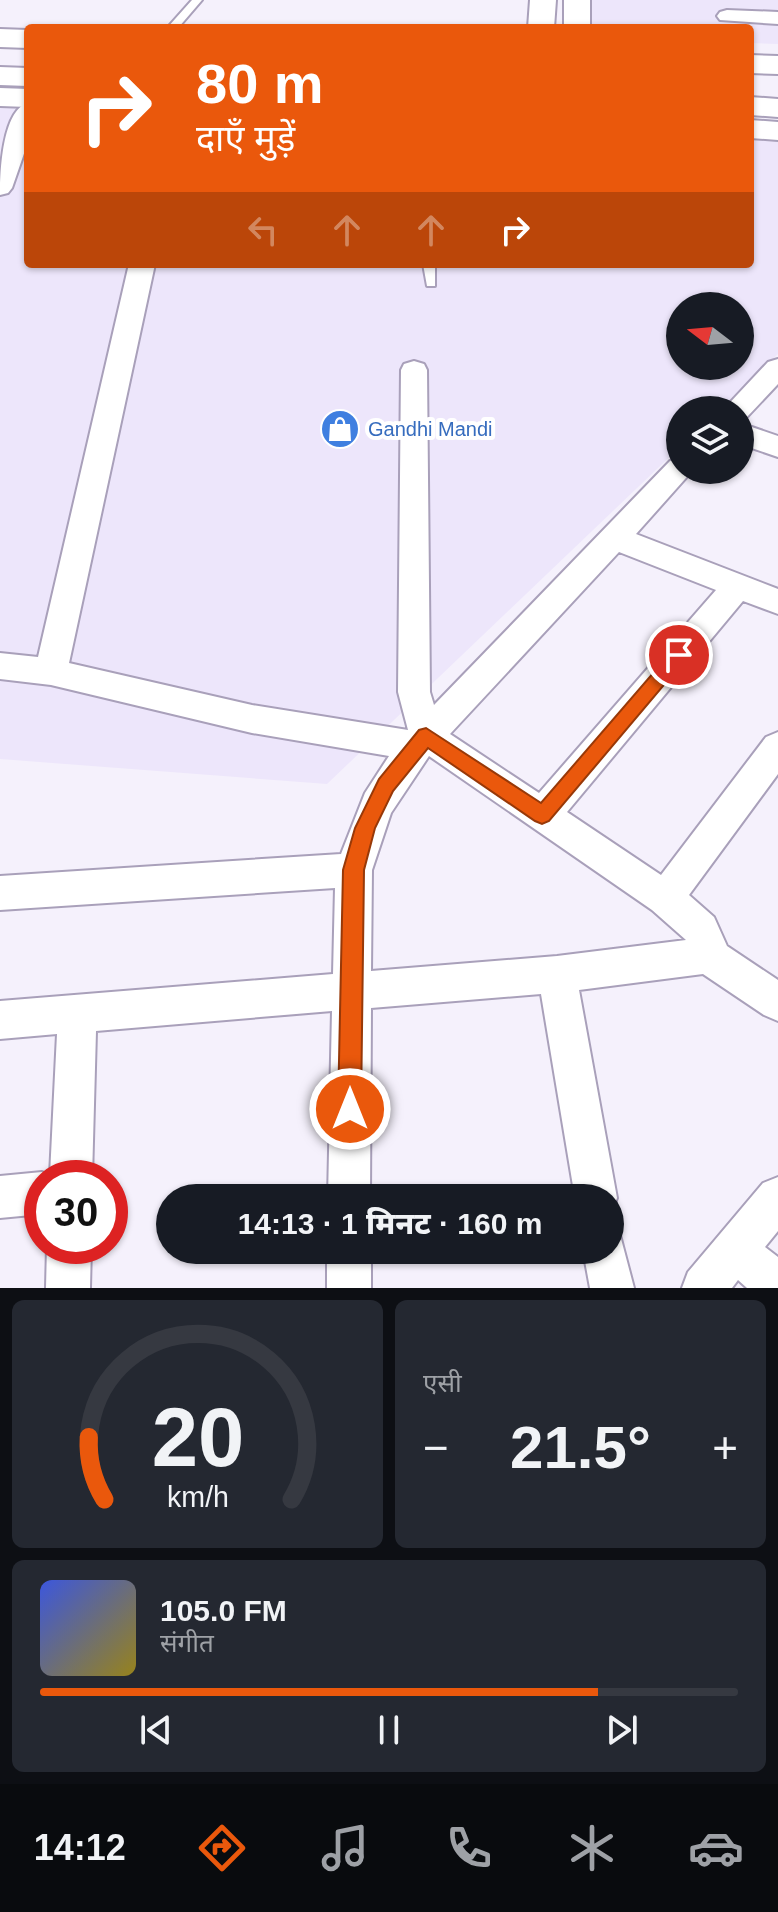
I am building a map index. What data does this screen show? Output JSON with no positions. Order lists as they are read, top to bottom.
{
  "places": {
    "shop": ["Gandhi Mandi"]
  },
  "north": "left",
  "page": {
    "turn": ["80 m", "दाएँ मुड़ें"],
    "limit": "30",
    "trip": "14:13 · 1 मिनट · 160 m",
    "tile": "एसी",
    "heat": ["−", "21.5°", "+"],
    "song": ["105.0 FM", "संगीत"],
    "tabs": "14:12",
    "gauge": ["20", "km/h"]
  }
}
